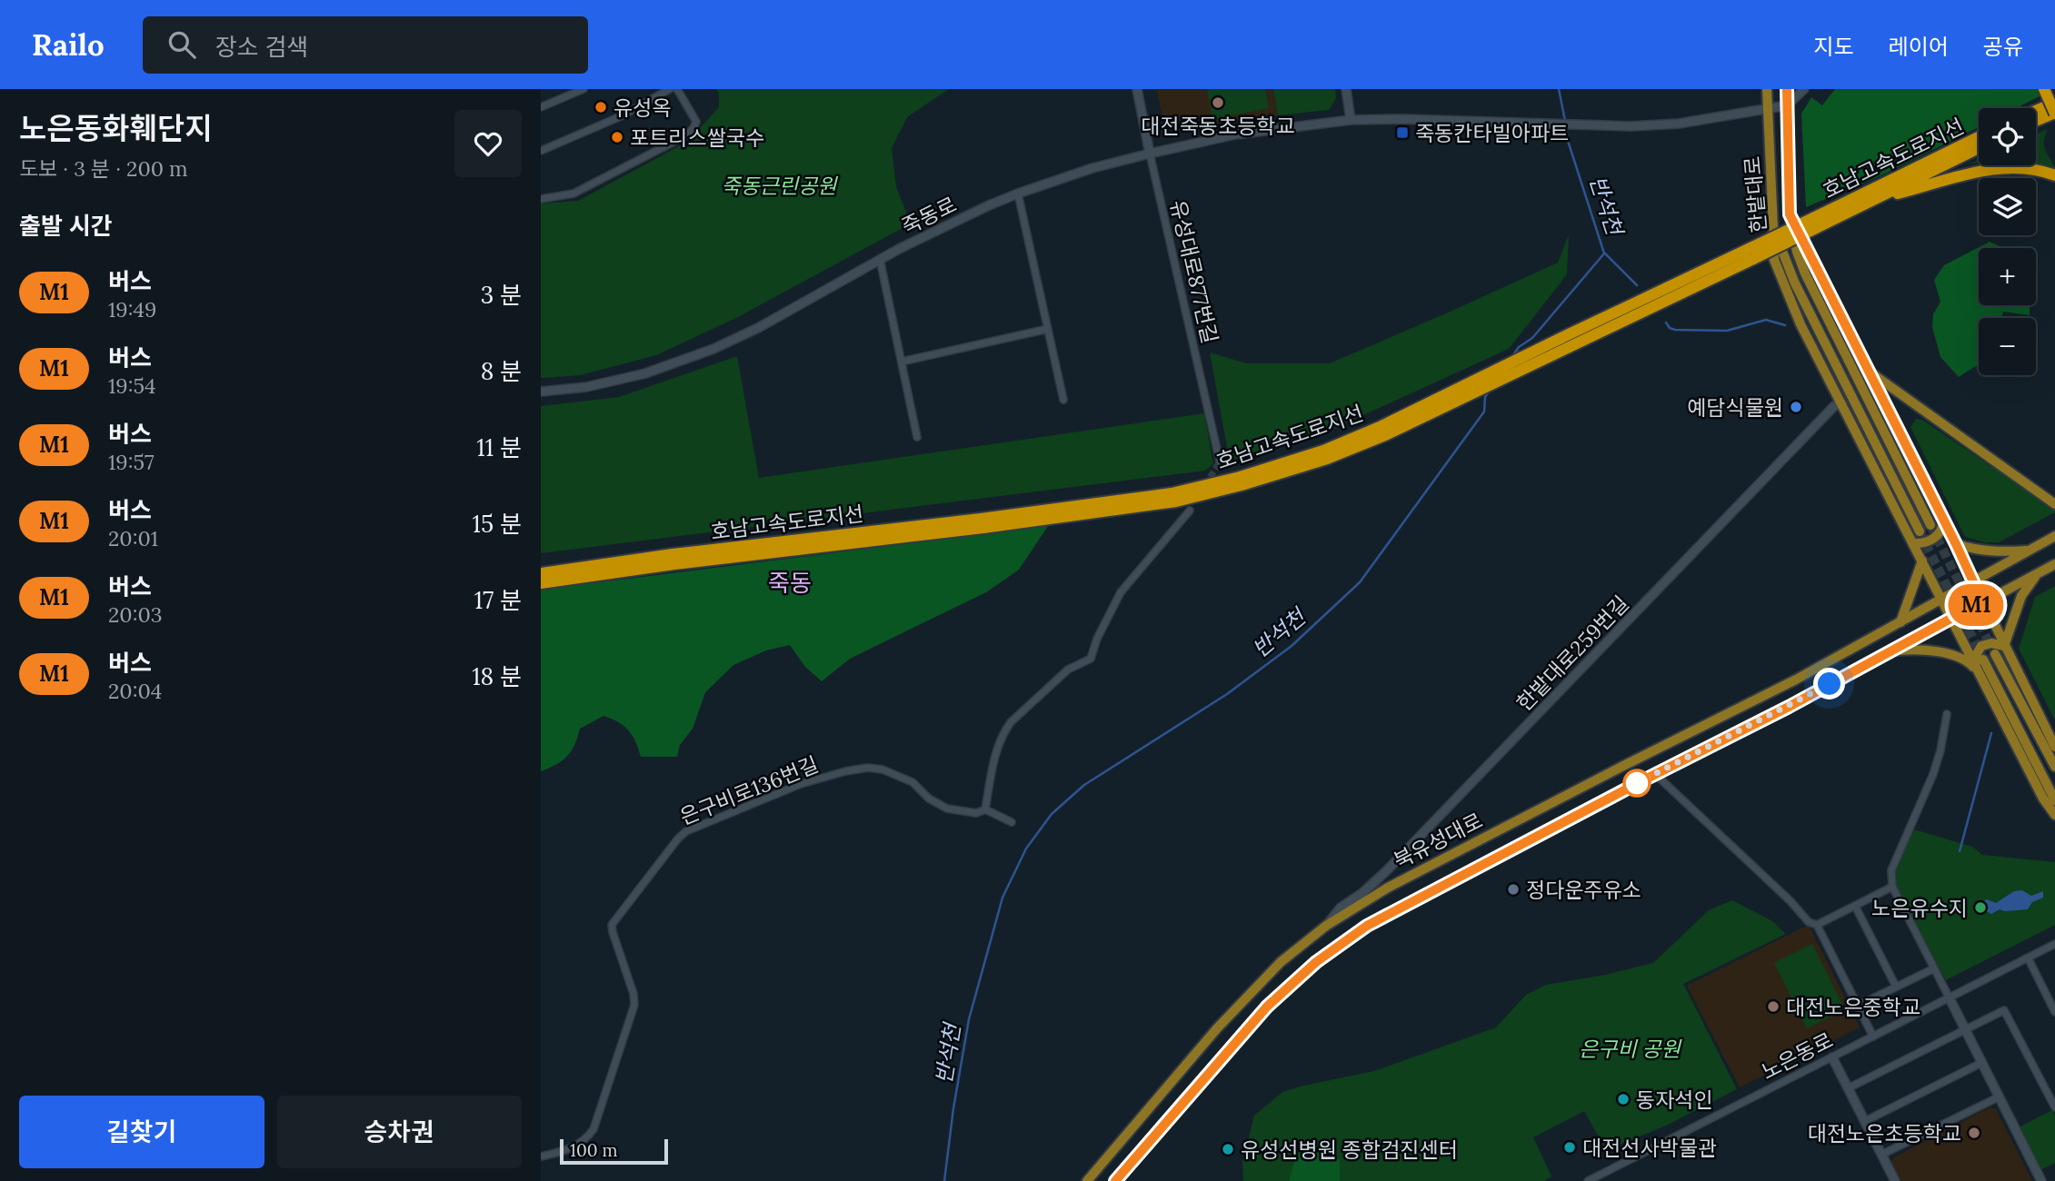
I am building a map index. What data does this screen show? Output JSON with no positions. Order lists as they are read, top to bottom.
{
  "streets": {
    "highway": ["호남고속도로지선"],
    "main road": ["한밭대로", "북유성대로"],
    "street": [
      "죽동로",
      "유성대로877번길",
      "한밭대로259번길",
      "은구비로136번길",
      "노은동로"
    ]
  },
  "crossings": [
    ["한밭대로", "죽동로"],
    ["죽동로", "유성대로877번길"],
    ["한밭대로259번길", "북유성대로"]
  ],
  "districts": ["죽동"],
  "water": ["반석천"],
  "parks": ["죽동근린공원", "은구비 공원"],
  "places": {
    "other": [
      "대전죽동초등학교",
      "유성옥",
      "포트리스쌀국수",
      "예담식물원",
      "정다운주유소",
      "노은유수지",
      "대전노은중학교",
      "동자석인",
      "대전노은초등학교",
      "대전선사박물관",
      "유성선병원 종합검진센터"
    ],
    "transit": ["죽동칸타빌아파트"]
  },
  "lines": ["bus line M1"],
  "scale_bar": "100 m",
  "page": {
    "header": "Railo",
    "search": "장소 검색",
    "nav": ["지도", "레이어", "공유"],
    "heading": [
      ["노은동화훼단지", "도보 · 3 분 · 200 m"],
      "출발 시간"
    ],
    "on_map": "M1",
    "map_buttons": ["+", "−"],
    "list": [
      {
        "mark": "M1",
        "name": "버스",
        "note": "19:49",
        "value": "3 분"
      },
      {
        "mark": "M1",
        "name": "버스",
        "note": "19:54",
        "value": "8 분"
      },
      {
        "mark": "M1",
        "name": "버스",
        "note": "19:57",
        "value": "11 분"
      },
      {
        "mark": "M1",
        "name": "버스",
        "note": "20:01",
        "value": "15 분"
      },
      {
        "mark": "M1",
        "name": "버스",
        "note": "20:03",
        "value": "17 분"
      },
      {
        "mark": "M1",
        "name": "버스",
        "note": "20:04",
        "value": "18 분"
      }
    ],
    "buttons": ["길찾기", "승차권"],
    "scale": "100 m"
  }
}
